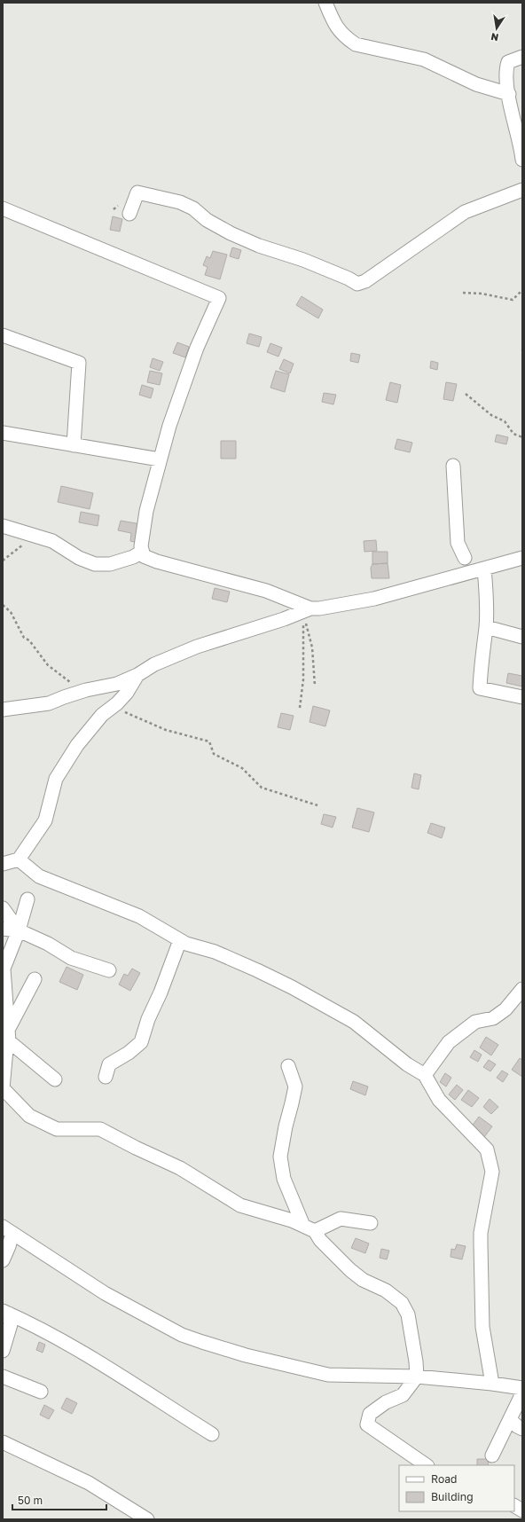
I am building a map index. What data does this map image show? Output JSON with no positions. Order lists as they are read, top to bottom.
{
  "legend": ["Road", "Building"],
  "scale_bar": "50 m",
  "north": "bottom"
}
